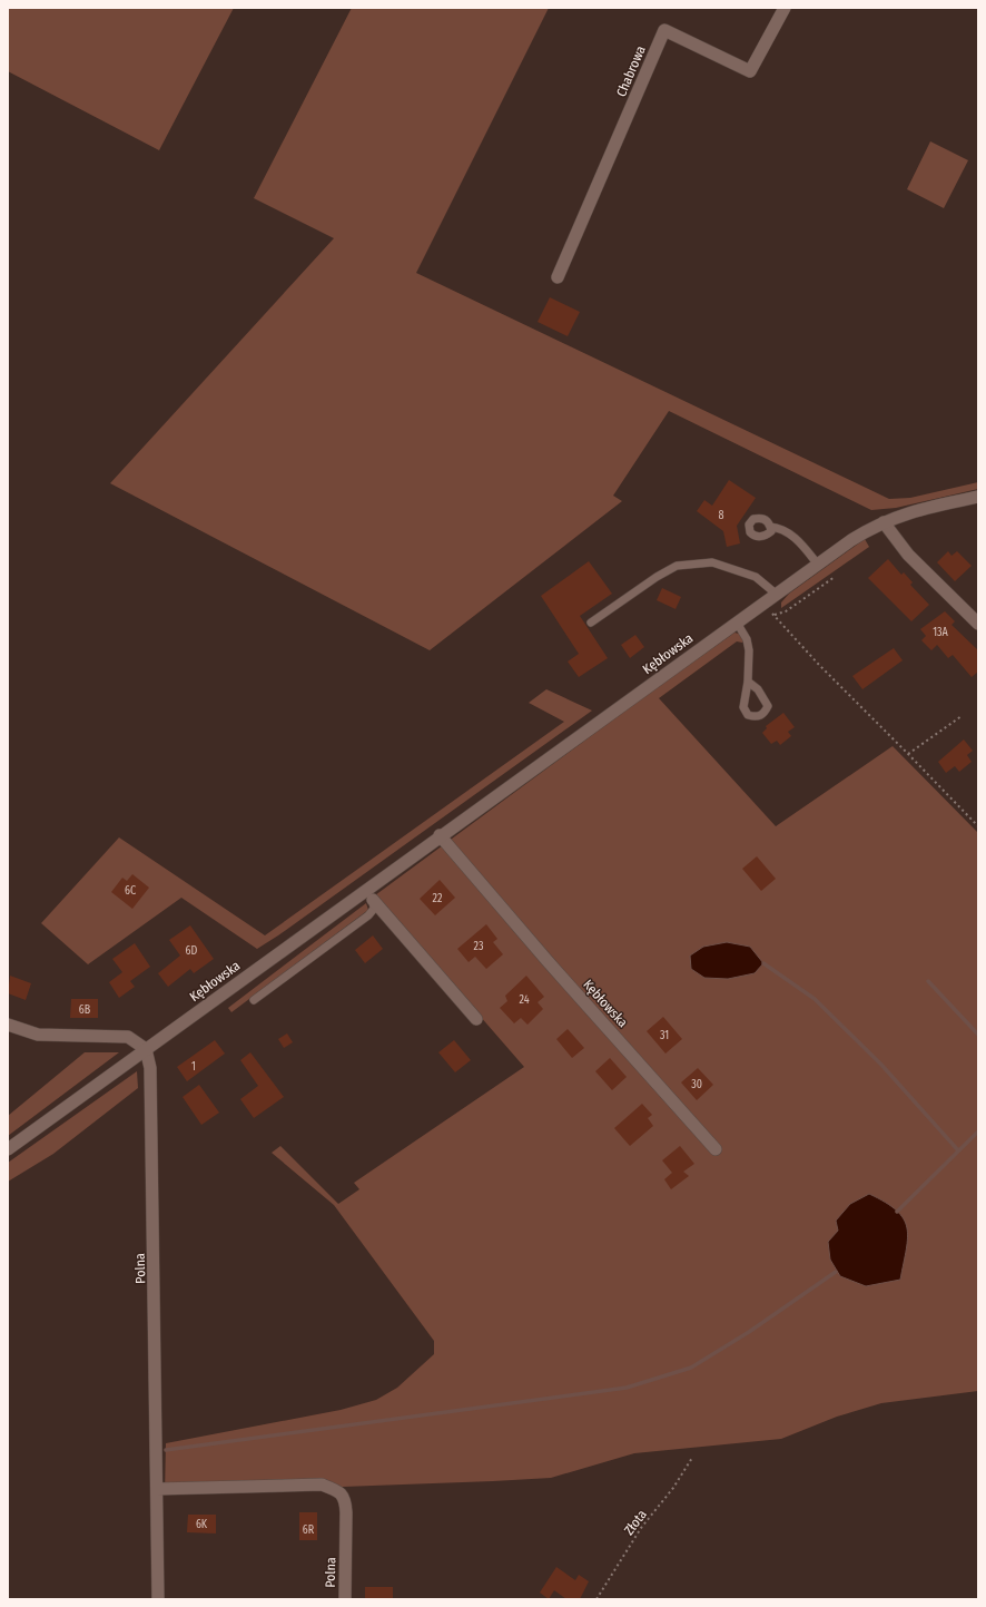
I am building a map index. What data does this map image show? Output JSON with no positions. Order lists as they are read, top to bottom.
{
  "streets": {
    "street": ["Chabrowa", "Kębłowska", "Polna"],
    "path": ["Złota"]
  },
  "crossings": [
    ["Kębłowska", "Polna"]
  ],
  "house_numbers": [
    "8",
    "13A",
    "6C",
    "22",
    "23",
    "6D",
    "24",
    "6B",
    "31",
    "1",
    "30",
    "6K",
    "6R"
  ]
}
